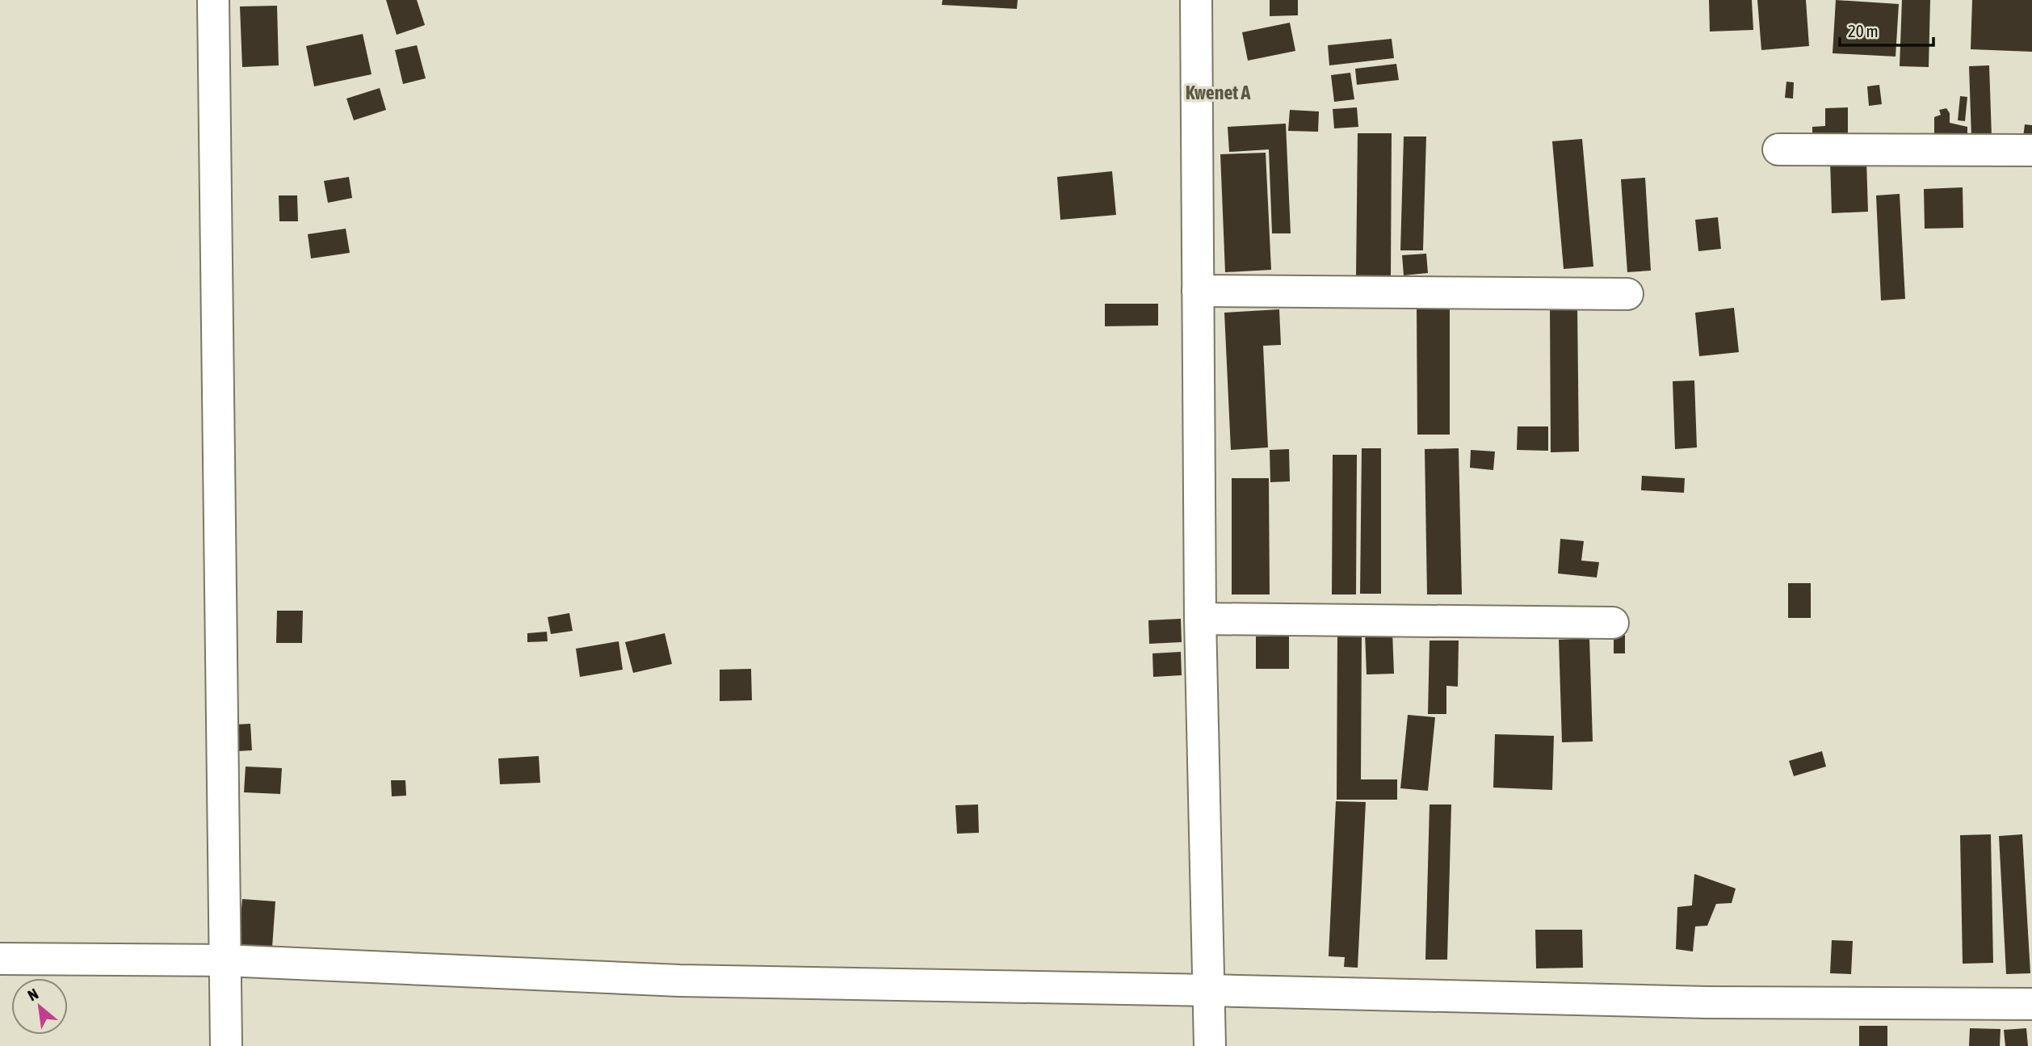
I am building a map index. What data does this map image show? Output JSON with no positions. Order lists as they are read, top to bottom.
{
  "districts": ["Kwenet A"],
  "scale_bar": "20 m",
  "north": "top left"
}
